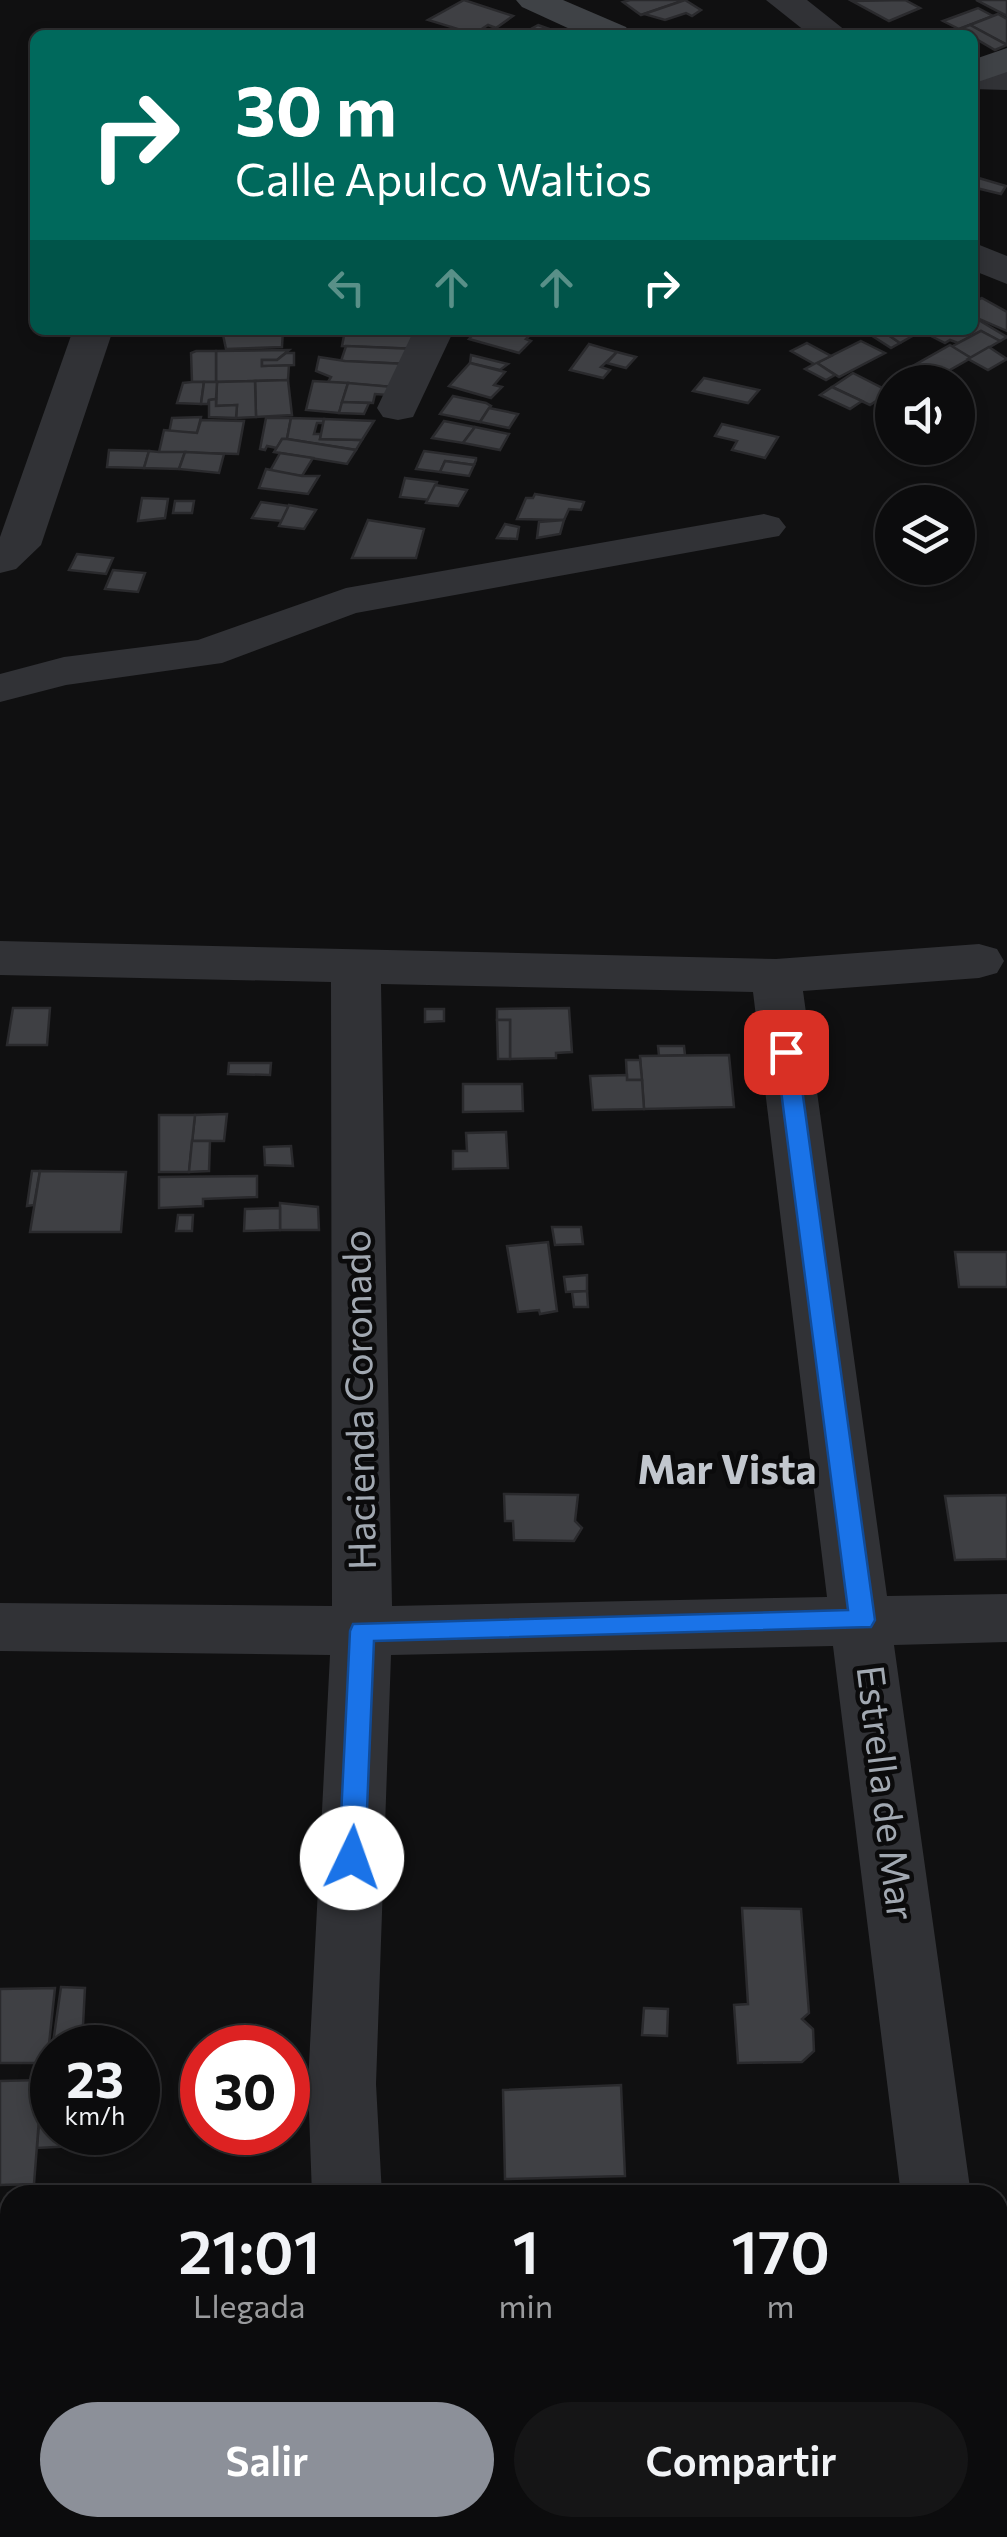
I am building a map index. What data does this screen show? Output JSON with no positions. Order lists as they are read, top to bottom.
{
  "streets": {
    "street": ["Hacienda Coronado", "Estrella de Mar"]
  },
  "districts": ["Mar Vista"],
  "page": {
    "turn": ["30 m", "Calle Apulco Waltios"],
    "speed": "23 km/h",
    "limit": "30",
    "eta": [
      "21:01",
      "Llegada",
      "1",
      "min",
      "170",
      "m"
    ],
    "buttons": ["Salir", "Compartir"]
  }
}
